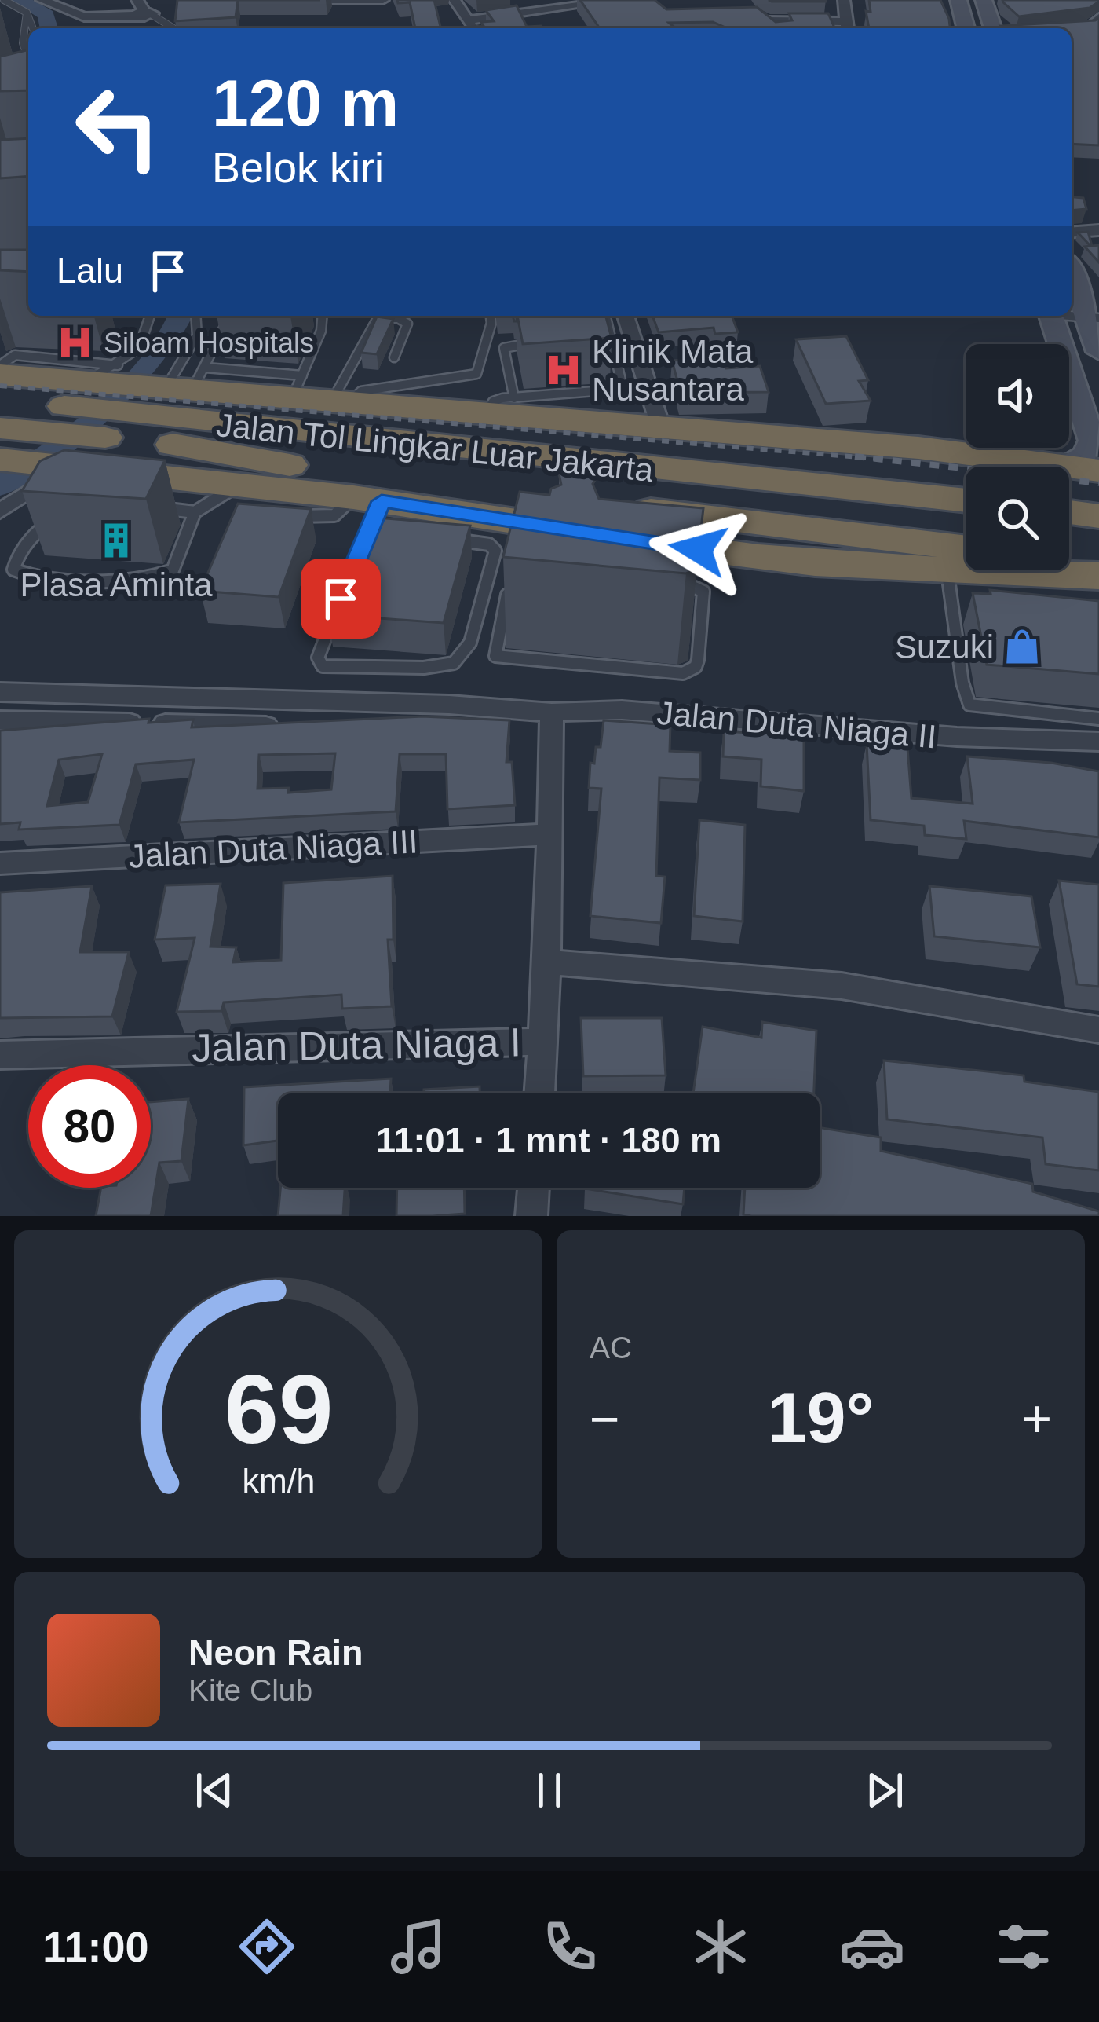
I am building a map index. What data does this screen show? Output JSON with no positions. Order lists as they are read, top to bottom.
{
  "streets": {
    "highway": ["Jalan Tol Lingkar Luar Jakarta"],
    "street": ["Jalan Duta Niaga II", "Jalan Duta Niaga III", "Jalan Duta Niaga I"]
  },
  "places": {
    "hospital": ["Siloam Hospitals", "Klinik Mata Nusantara"],
    "building": ["Plasa Aminta"],
    "shop": ["Suzuki"]
  },
  "page": {
    "turn": ["120 m", "Belok kiri"],
    "then": "Lalu",
    "limit": "80",
    "trip": "11:01 · 1 mnt · 180 m",
    "tile": "AC",
    "heat": ["−", "19°", "+"],
    "song": ["Neon Rain", "Kite Club"],
    "tabs": "11:00",
    "gauge": ["69", "km/h"]
  }
}
